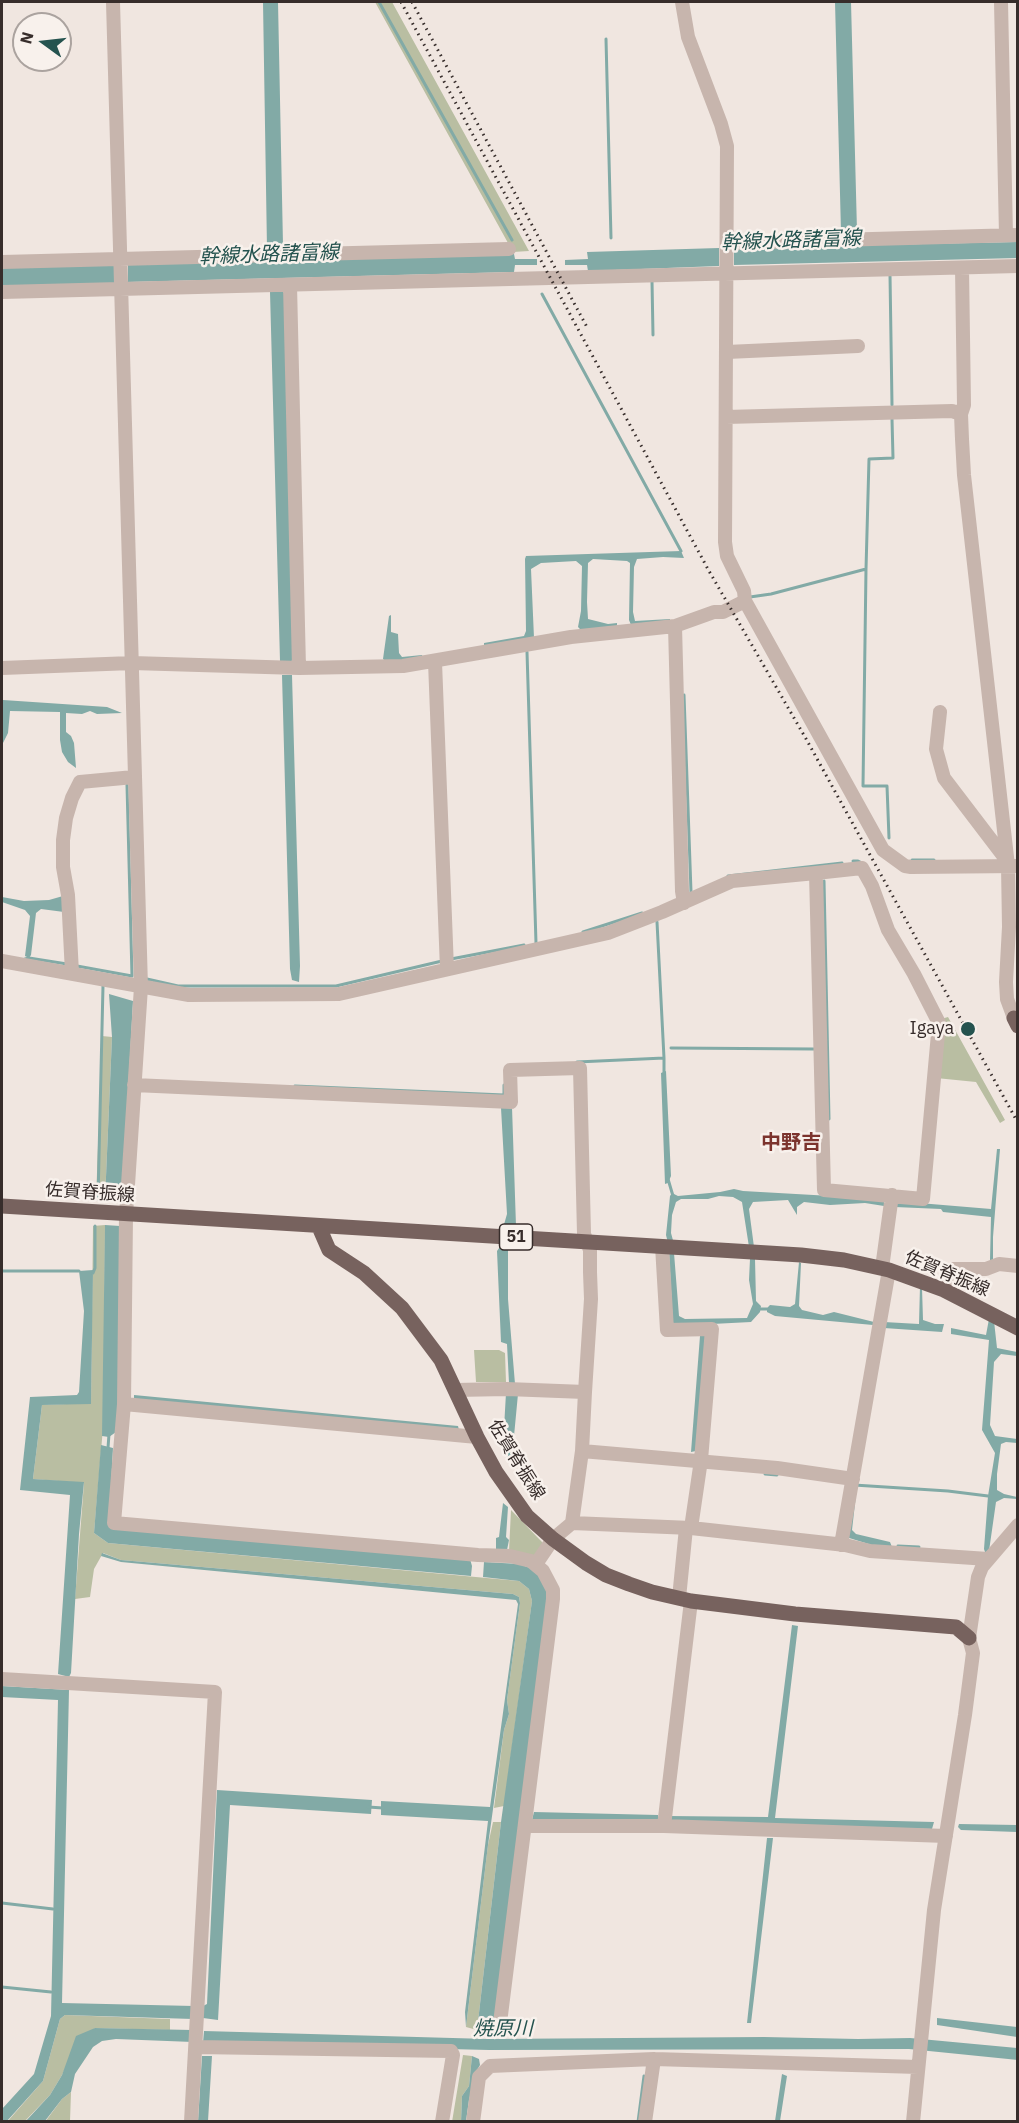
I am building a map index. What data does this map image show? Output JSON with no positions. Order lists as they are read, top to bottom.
{
  "streets": {
    "main road": ["佐賀脊振線", "51"]
  },
  "districts": ["中野吉"],
  "water": ["幹線水路諸富線", "焼原川"],
  "places": ["Igaya"],
  "north": "left"
}
